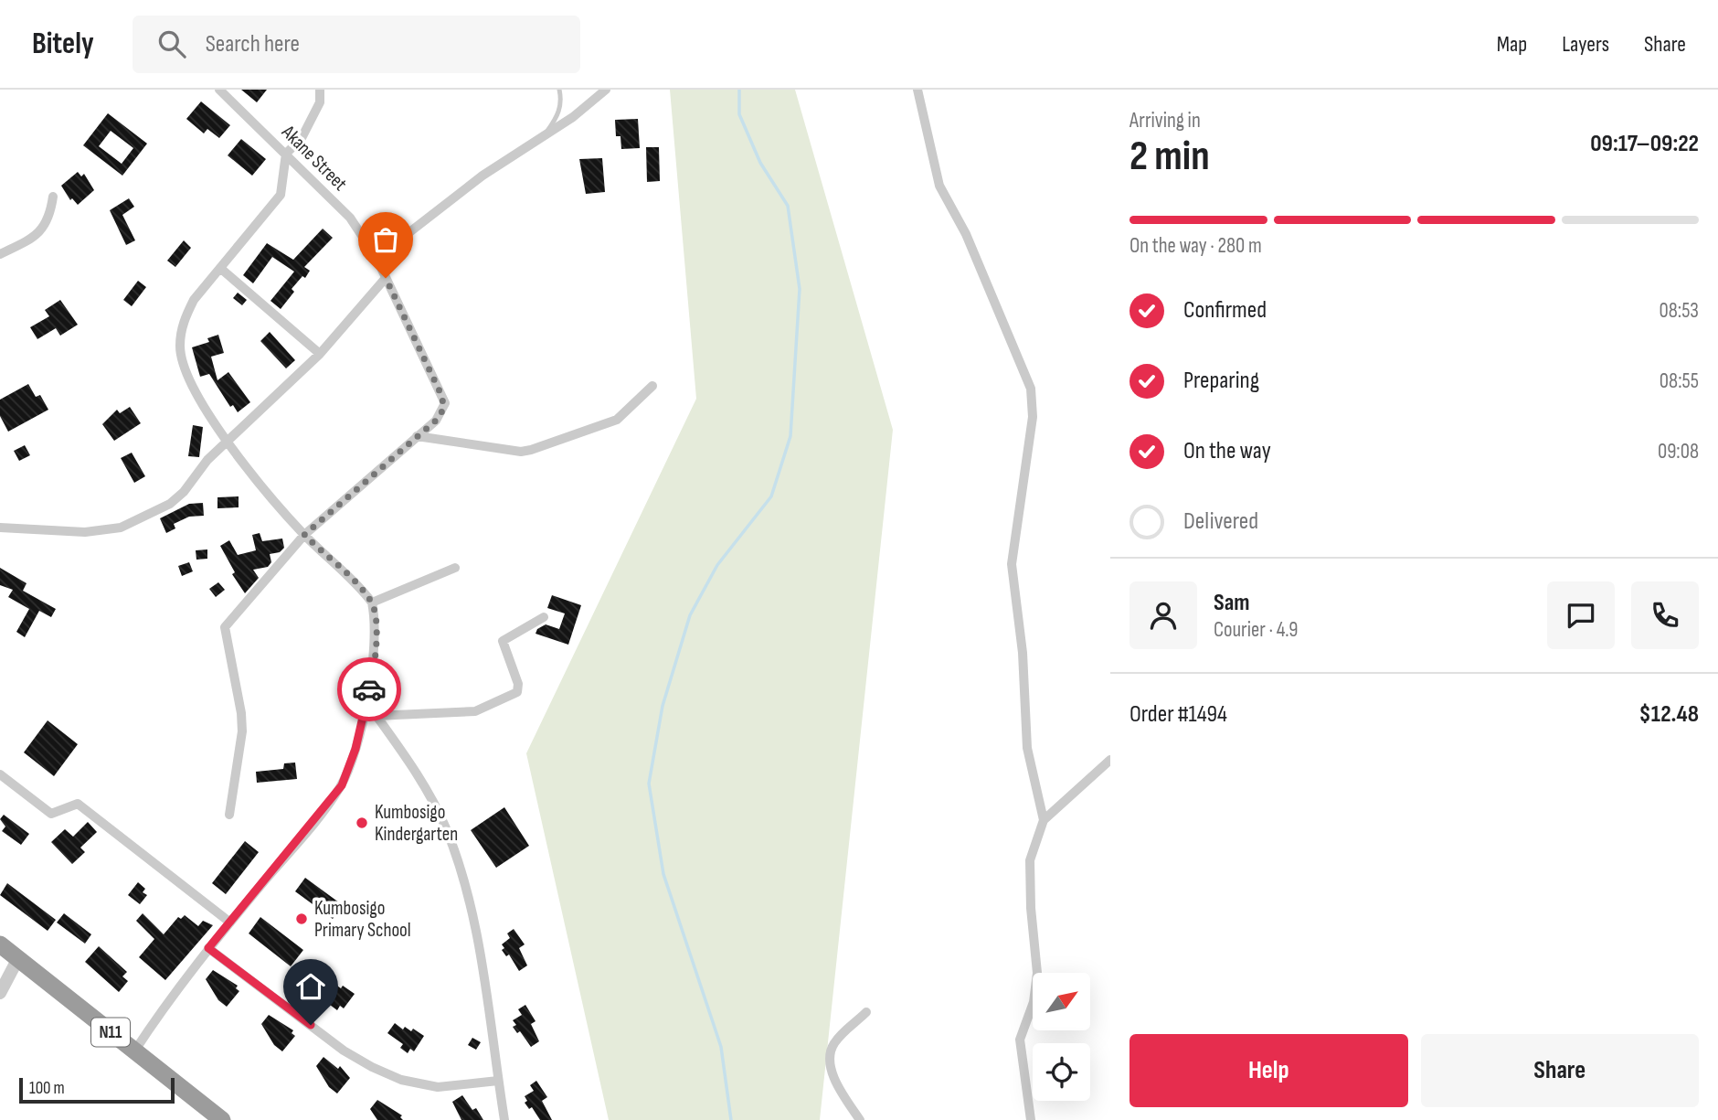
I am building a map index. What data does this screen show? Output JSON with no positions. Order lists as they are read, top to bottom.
{
  "streets": {
    "highway": ["N11"],
    "street": ["Akane Street"]
  },
  "places": ["Kumbosigo Kindergarten", "Kumbosigo Primary School"],
  "scale_bar": "100 m",
  "north": "top right",
  "page": {
    "header": "Bitely",
    "search": "Search here",
    "nav": ["Map", "Layers", "Share"],
    "heading": ["2 min", "Arriving in", "09:17–09:22"],
    "panel": [
      "Sam",
      "Courier · 4.9",
      "Order #1494",
      "$12.48"
    ],
    "bar": "On the way · 280 m",
    "list": [
      ["Confirmed", "08:53"],
      ["Preparing", "08:55"],
      ["On the way", "09:08"],
      "Delivered"
    ],
    "buttons": ["Help", "Share"],
    "scale": "100 m"
  }
}
